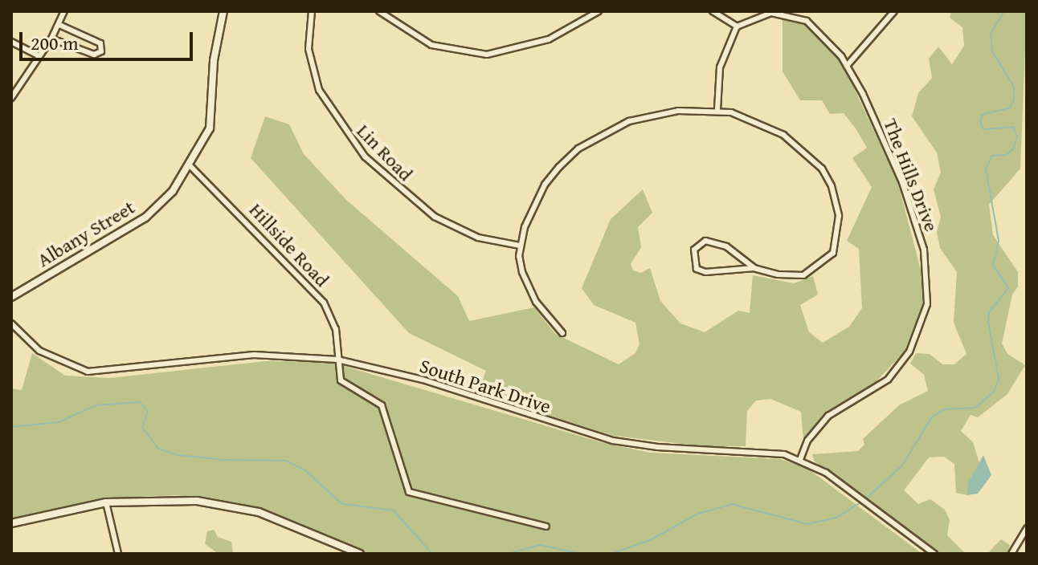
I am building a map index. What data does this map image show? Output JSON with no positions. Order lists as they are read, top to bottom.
{
  "streets": {
    "street": [
      "Lin Road",
      "The Hills Drive",
      "Albany Street",
      "Hillside Road",
      "South Park Drive"
    ]
  },
  "crossings": [
    ["The Hills Drive", "South Park Drive"],
    ["Albany Street", "Hillside Road"],
    ["Hillside Road", "South Park Drive"]
  ],
  "scale_bar": "200 m"
}
